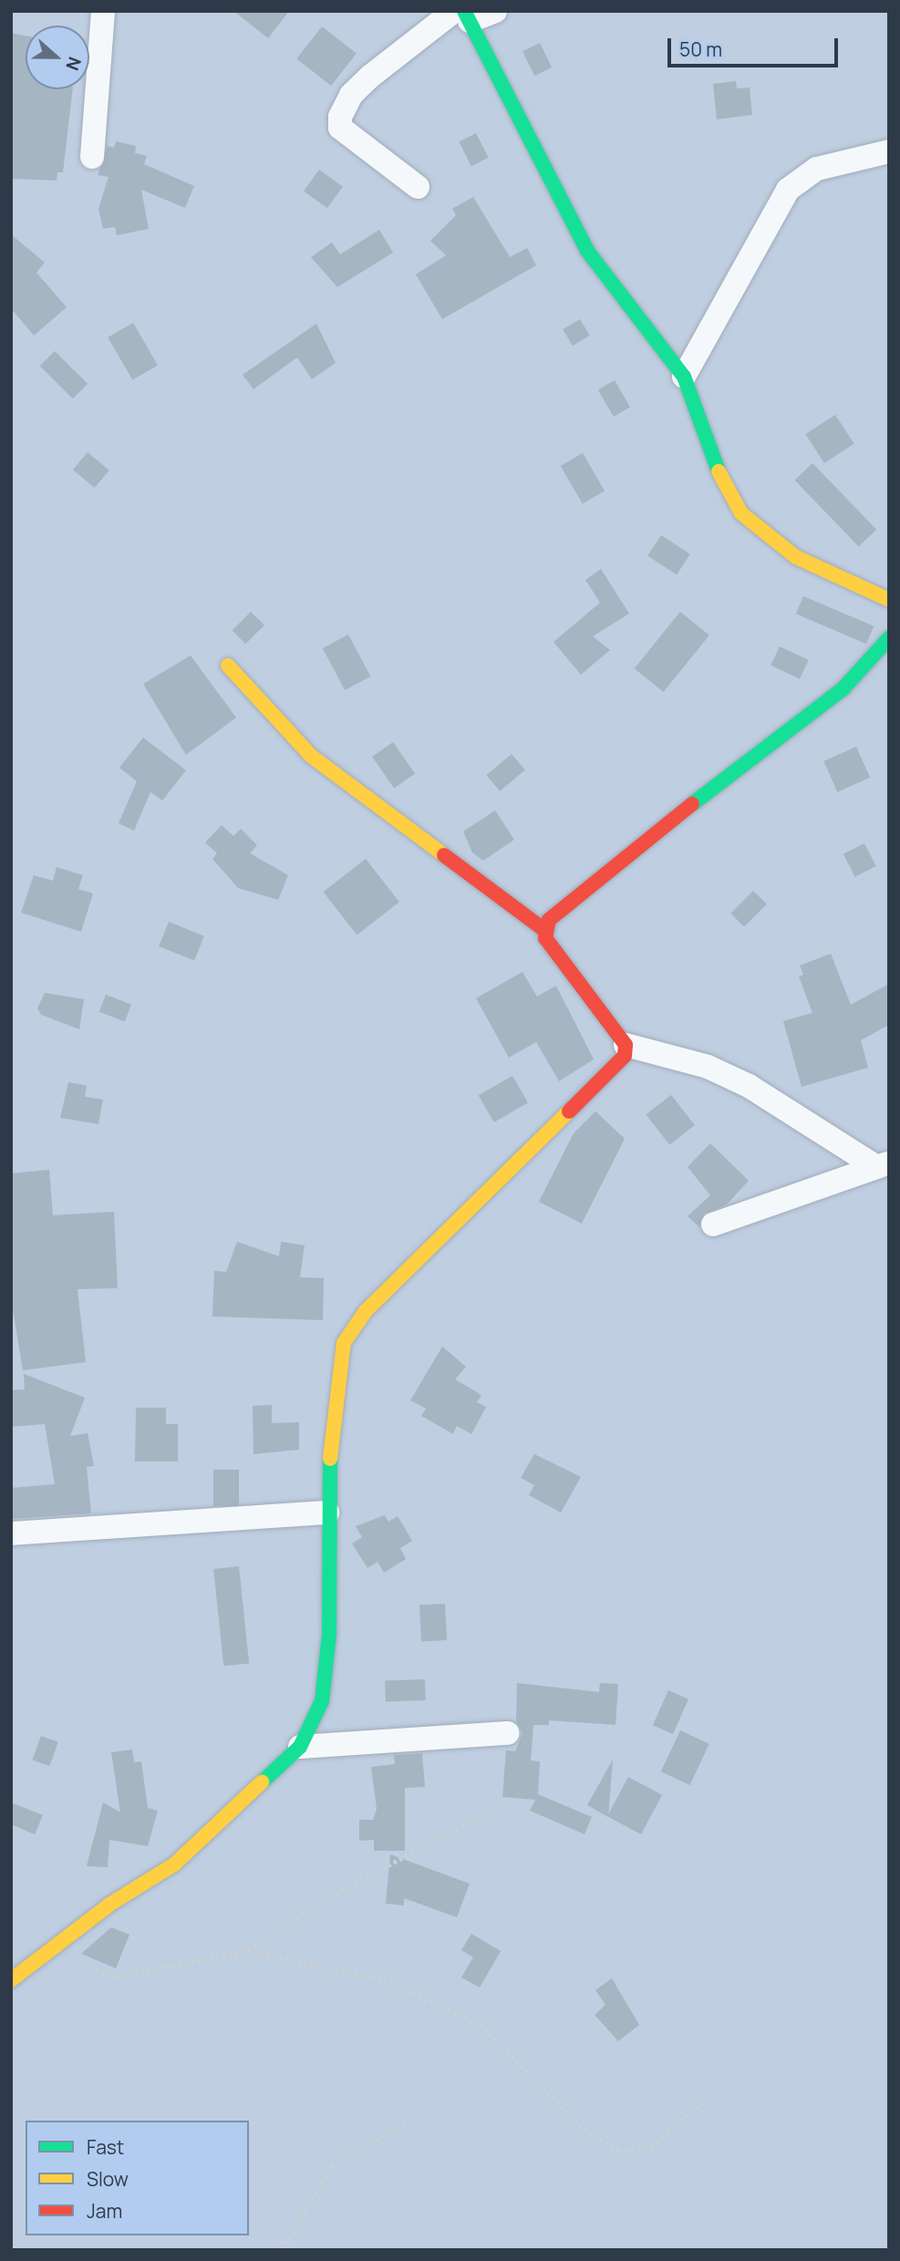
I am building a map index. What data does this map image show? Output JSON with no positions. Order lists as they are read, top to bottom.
{
  "legend": ["Fast", "Slow", "Jam"],
  "scale_bar": "50 m",
  "north": "right"
}
